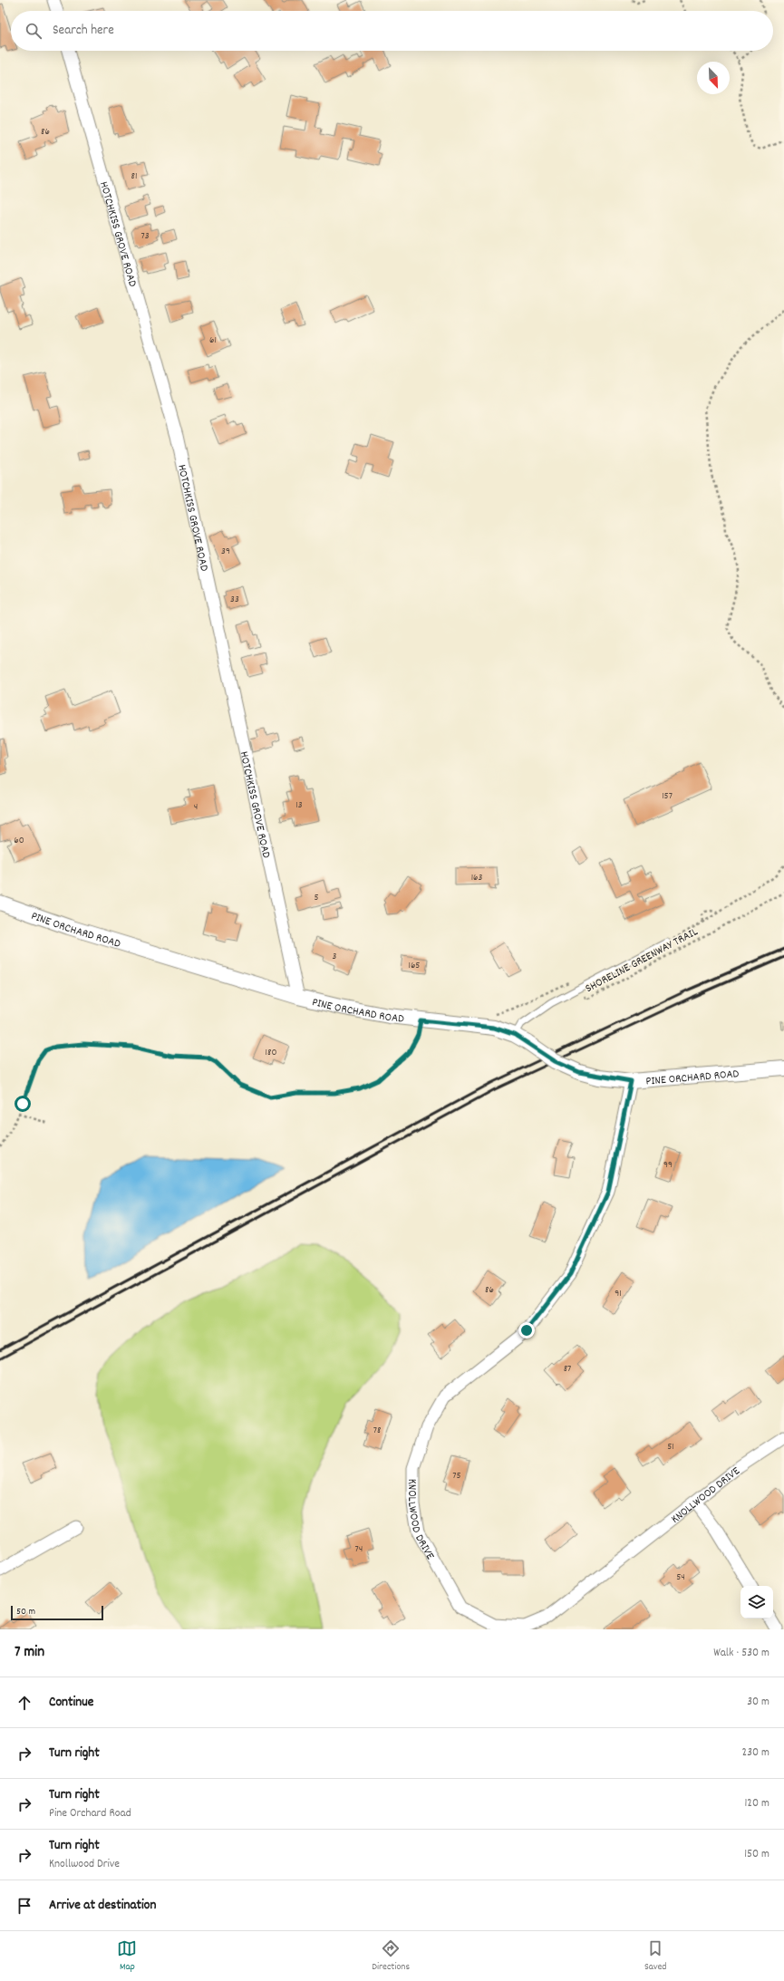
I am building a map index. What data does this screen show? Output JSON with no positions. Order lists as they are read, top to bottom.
{
  "streets": {
    "street": ["HOTCHKISS GROVE ROAD", "PINE ORCHARD ROAD", "KNOLLWOOD DRIVE"],
    "path": ["SHORELINE GREENWAY TRAIL"]
  },
  "crossings": [
    ["HOTCHKISS GROVE ROAD", "PINE ORCHARD ROAD"],
    ["PINE ORCHARD ROAD", "KNOLLWOOD DRIVE"]
  ],
  "house_numbers": [
    "86",
    "81",
    "73",
    "61",
    "39",
    "33",
    "157",
    "13",
    "4",
    "60",
    "163",
    "5",
    "3",
    "165",
    "180",
    "99",
    "86",
    "91",
    "87",
    "78",
    "51",
    "75",
    "74",
    "54"
  ],
  "scale_bar": "50 m",
  "north": "bottom right",
  "page": {
    "search": "Search here",
    "scale": "50 m",
    "heading": ["7 min", "Walk · 530 m"],
    "list": [
      ["Continue", "30 m"],
      ["Turn right", "230 m"],
      ["Turn right", "Pine Orchard Road", "120 m"],
      ["Turn right", "Knollwood Drive", "150 m"],
      "Arrive at destination"
    ],
    "nav": ["Map", "Directions", "Saved"]
  }
}
